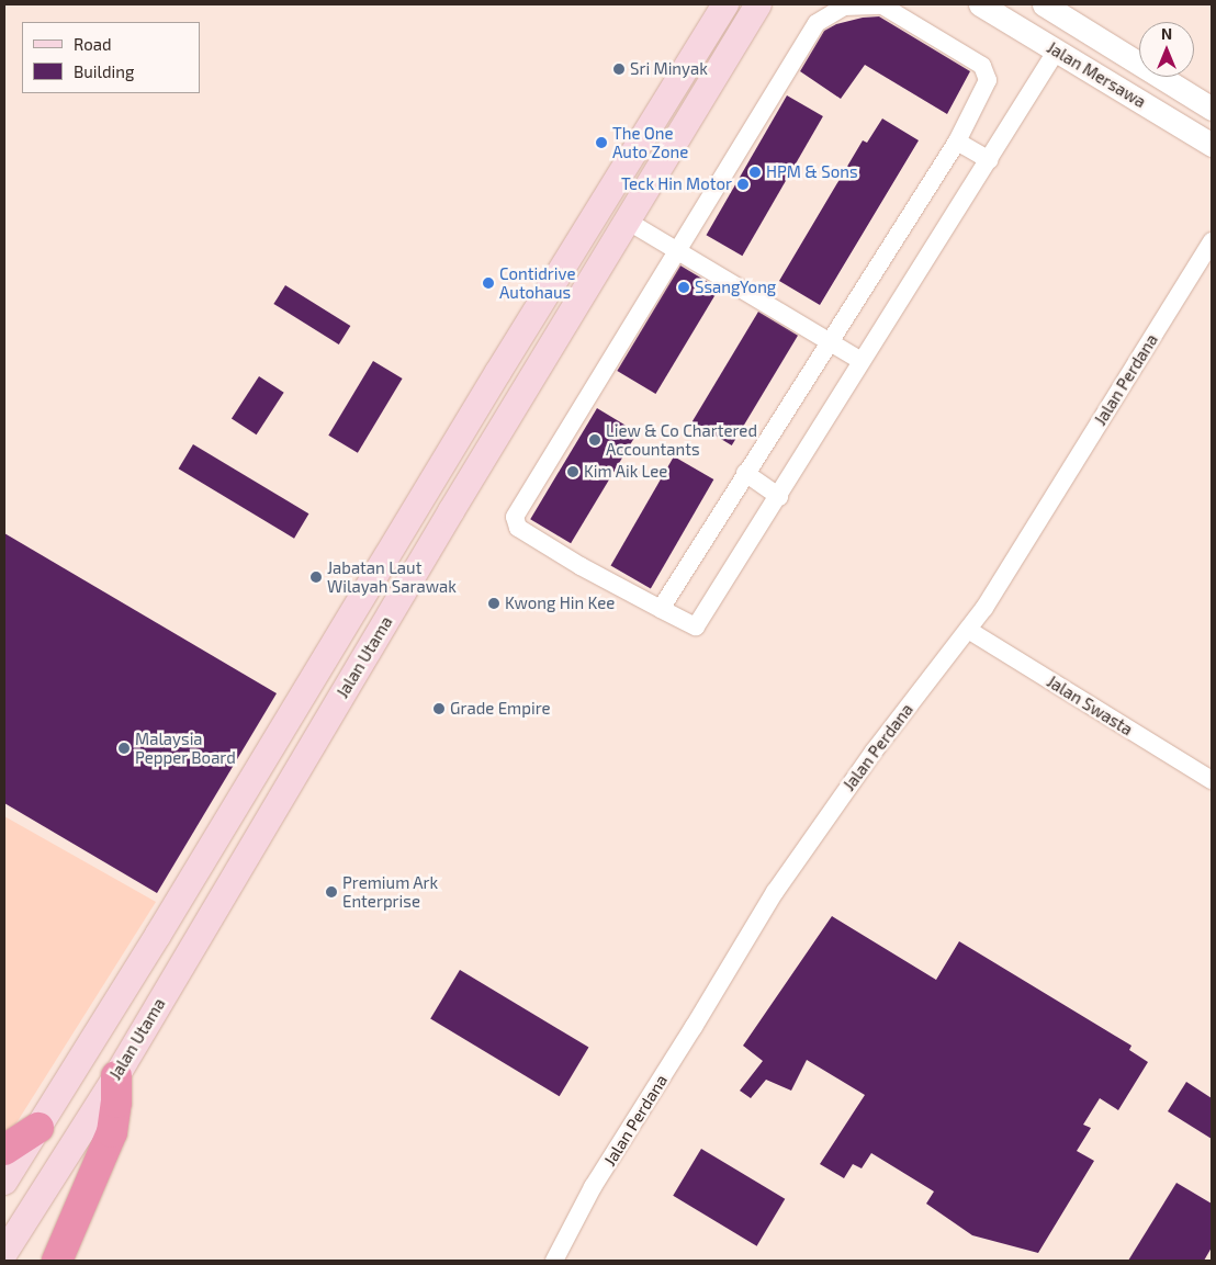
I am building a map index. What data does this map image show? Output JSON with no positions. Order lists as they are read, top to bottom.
{
  "streets": {
    "main road": ["Jalan Utama"],
    "street": ["Jalan Mersawa", "Jalan Perdana", "Jalan Swasta"]
  },
  "crossings": [
    ["Jalan Perdana", "Jalan Swasta"]
  ],
  "places": [
    "Sri Minyak",
    "The One Auto Zone",
    "HPM & Sons",
    "Teck Hin Motor",
    "Contidrive Autohaus",
    "SsangYong",
    "Liew & Co Chartered Accountants",
    "Kim Aik Lee",
    "Jabatan Laut Wilayah Sarawak",
    "Kwong Hin Kee",
    "Grade Empire",
    "Malaysia Pepper Board",
    "Premium Ark Enterprise"
  ],
  "legend": ["Road", "Building"],
  "north": "top"
}
